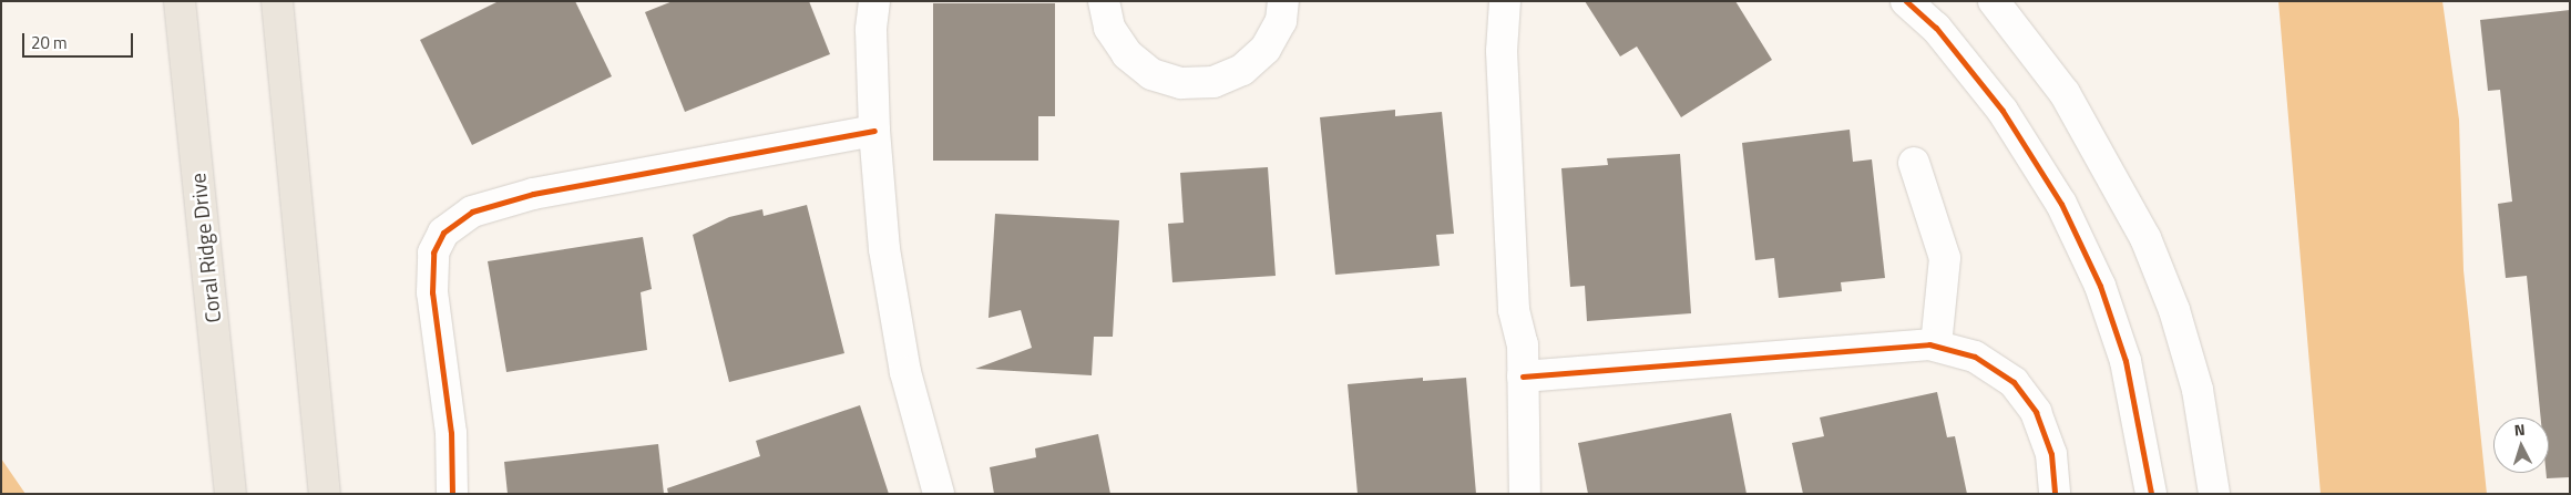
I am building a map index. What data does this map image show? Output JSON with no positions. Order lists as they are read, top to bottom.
{
  "streets": {
    "main road": ["Coral Ridge Drive"]
  },
  "scale_bar": "20 m",
  "north": "top"
}
